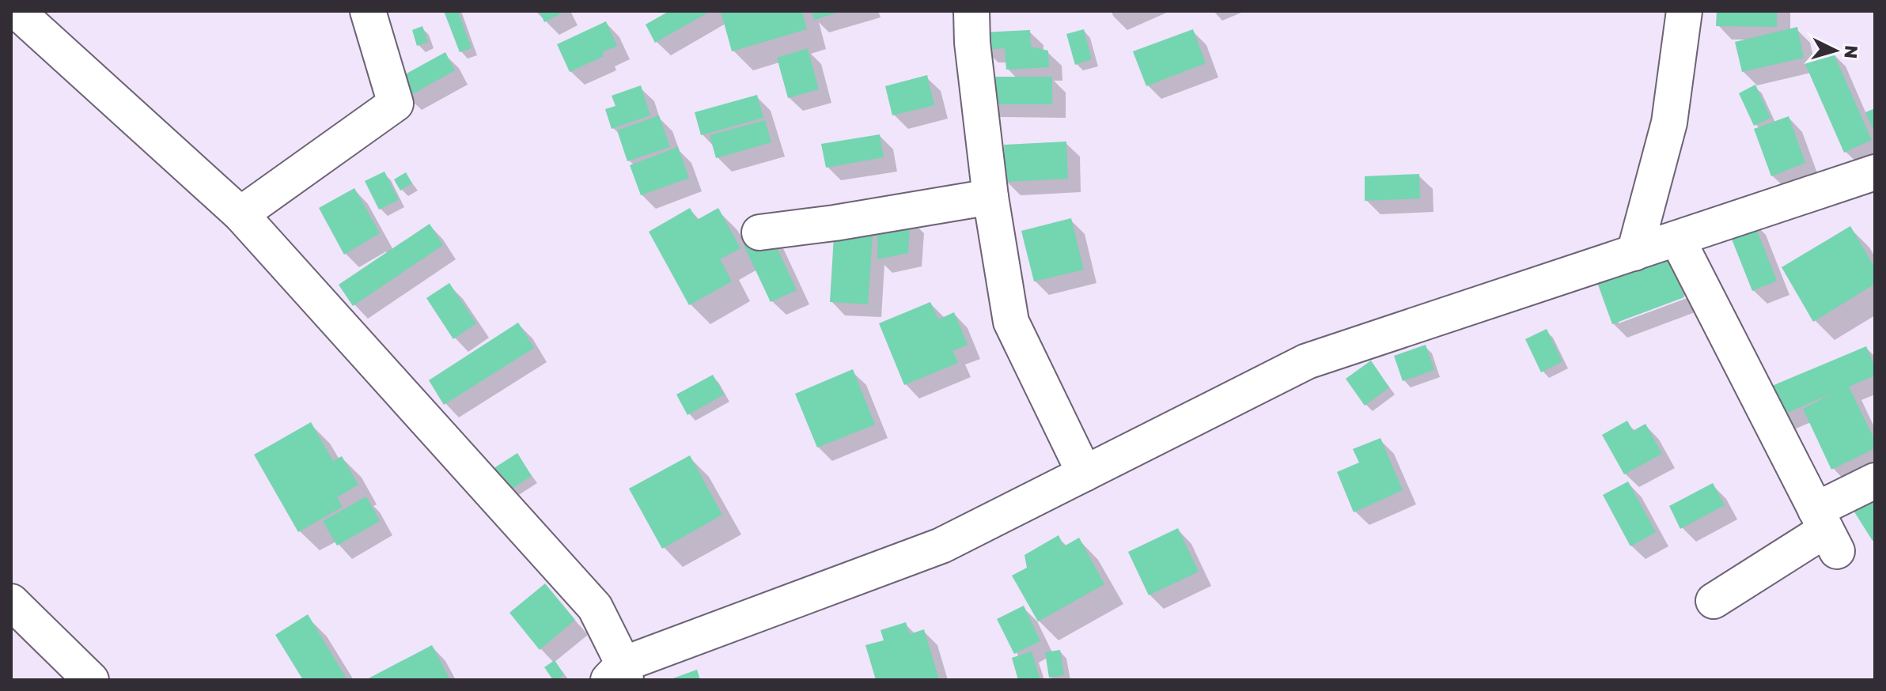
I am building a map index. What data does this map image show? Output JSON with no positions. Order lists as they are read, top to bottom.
{
  "north": "right"
}
